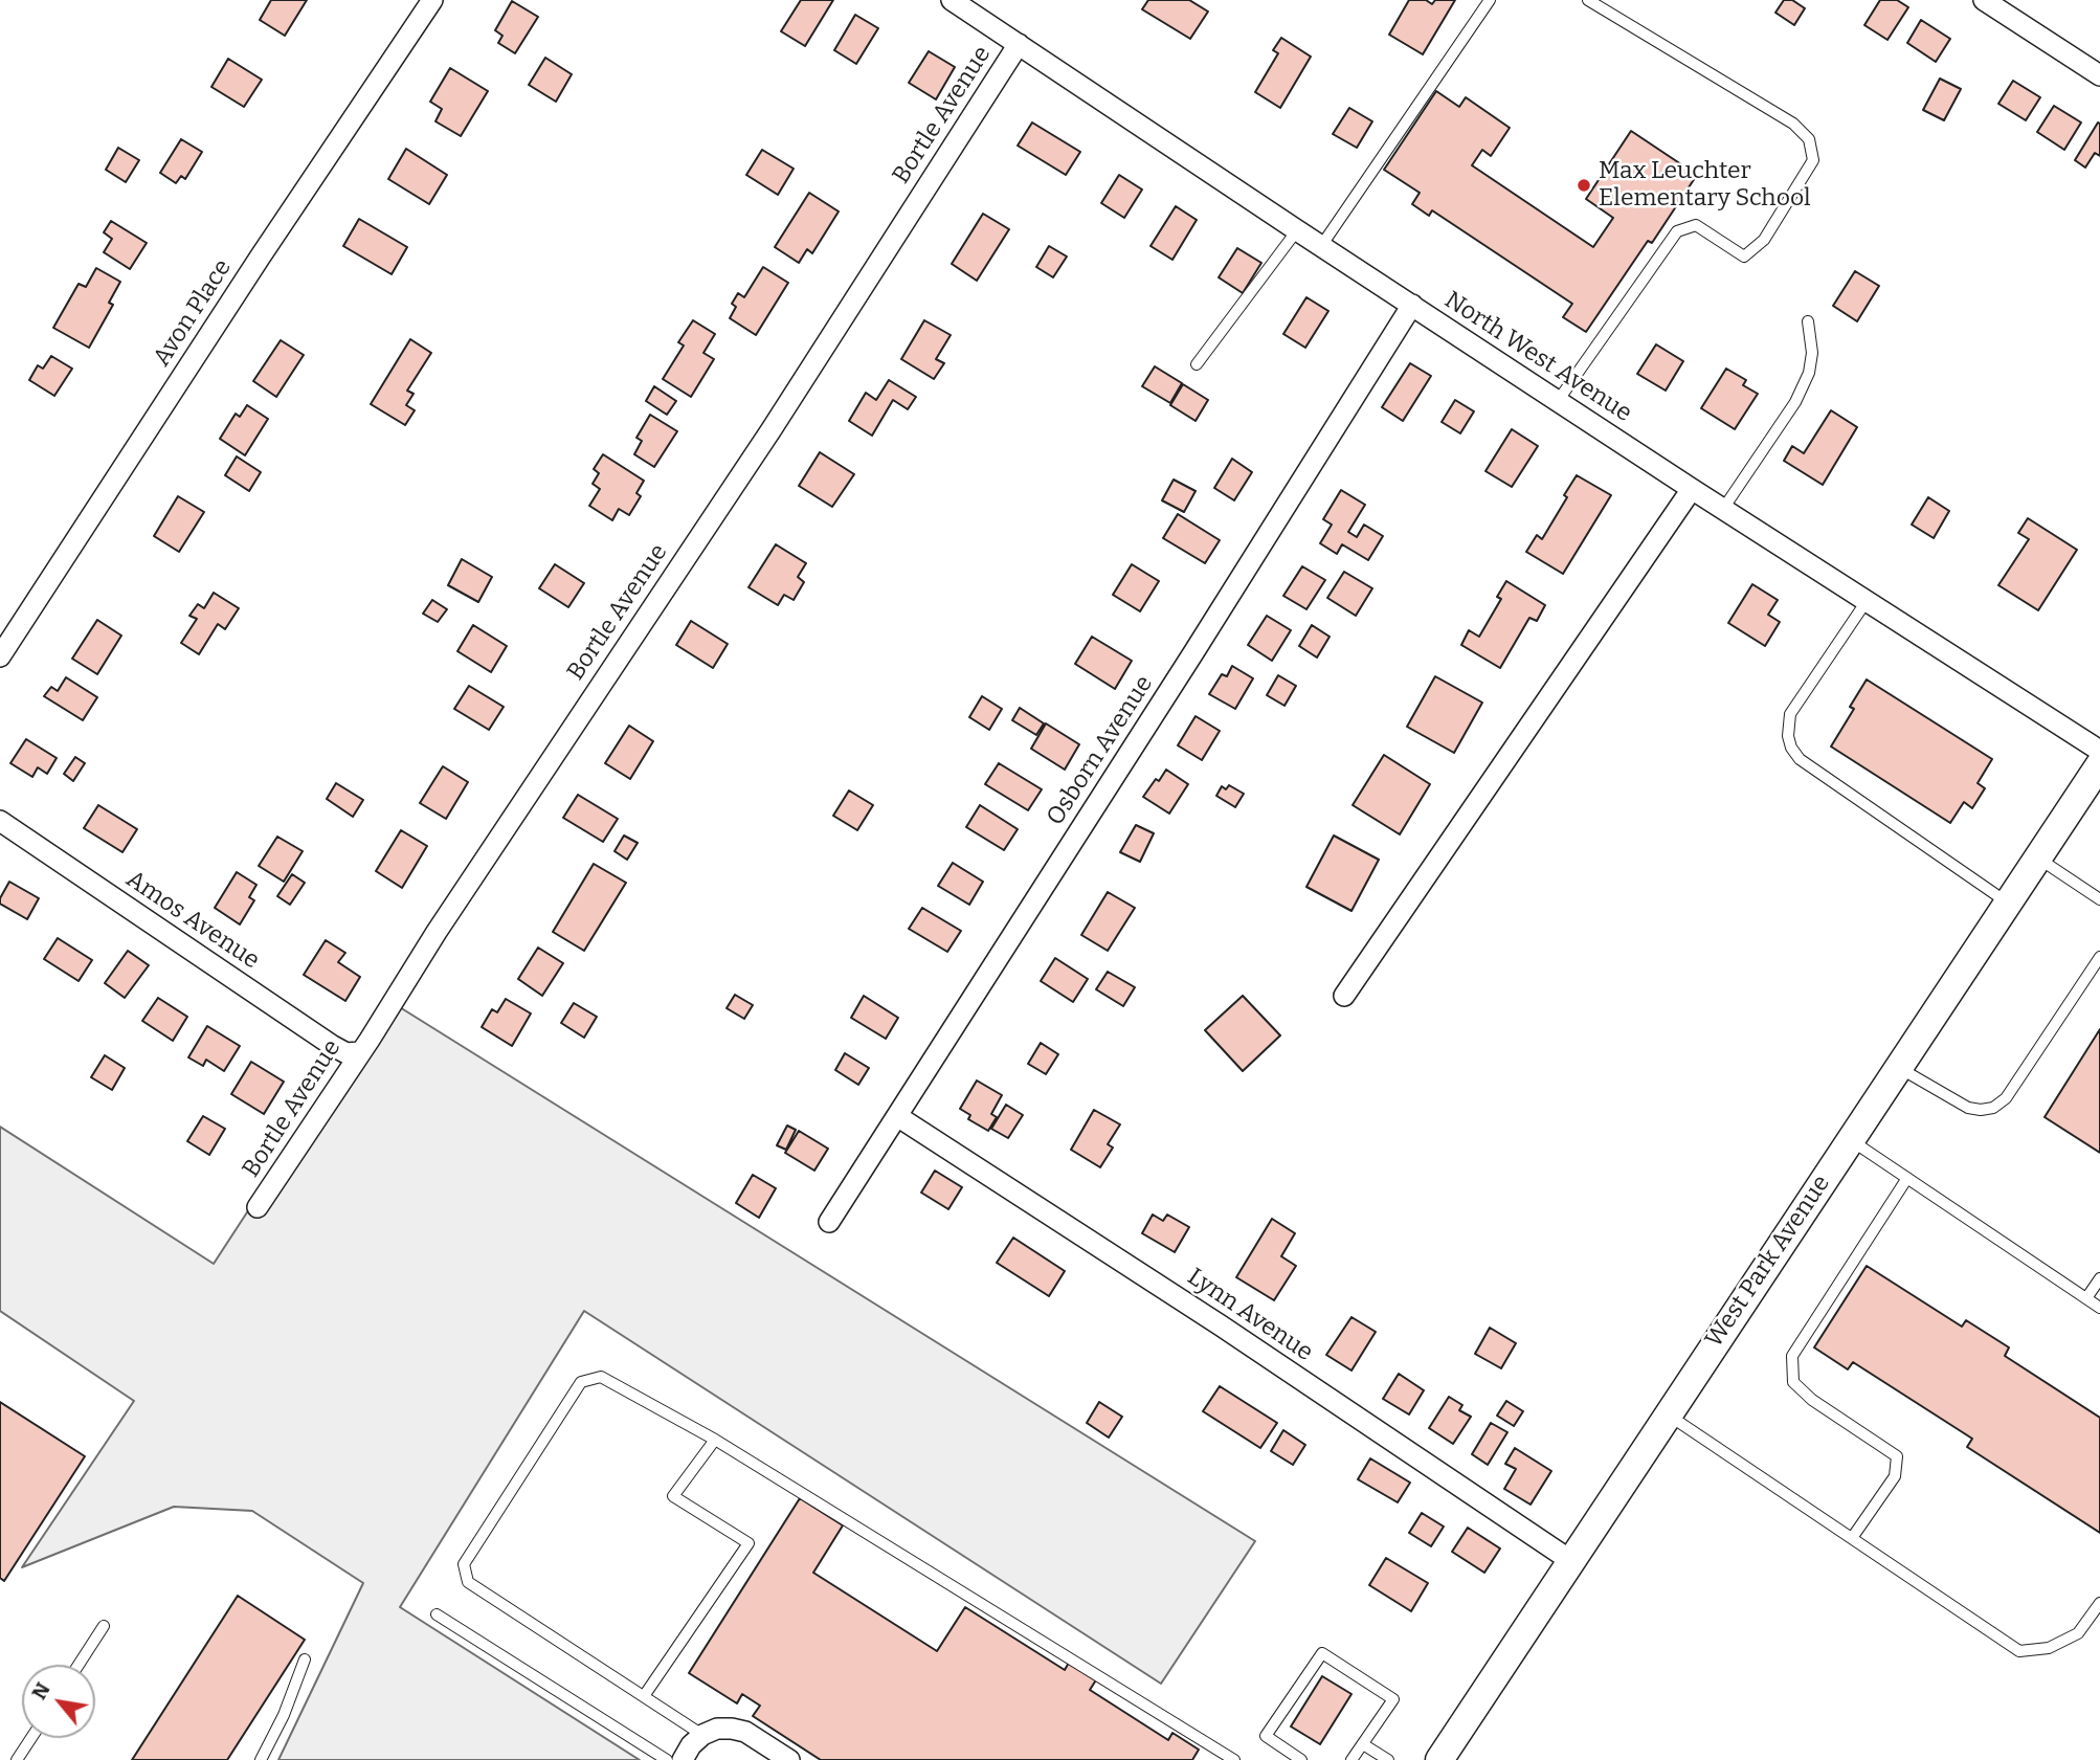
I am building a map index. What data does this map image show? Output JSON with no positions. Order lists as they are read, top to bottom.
{
  "streets": {
    "main road": ["West Park Avenue"],
    "street": [
      "Bortle Avenue",
      "Avon Place",
      "North West Avenue",
      "Osborn Avenue",
      "Amos Avenue",
      "Lynn Avenue"
    ]
  },
  "crossings": [
    ["Bortle Avenue", "North West Avenue"],
    ["Bortle Avenue", "Amos Avenue"],
    ["North West Avenue", "Osborn Avenue"],
    ["Osborn Avenue", "Lynn Avenue"],
    ["West Park Avenue", "Lynn Avenue"]
  ],
  "places": ["Max Leuchter Elementary School"],
  "north": "top left"
}
